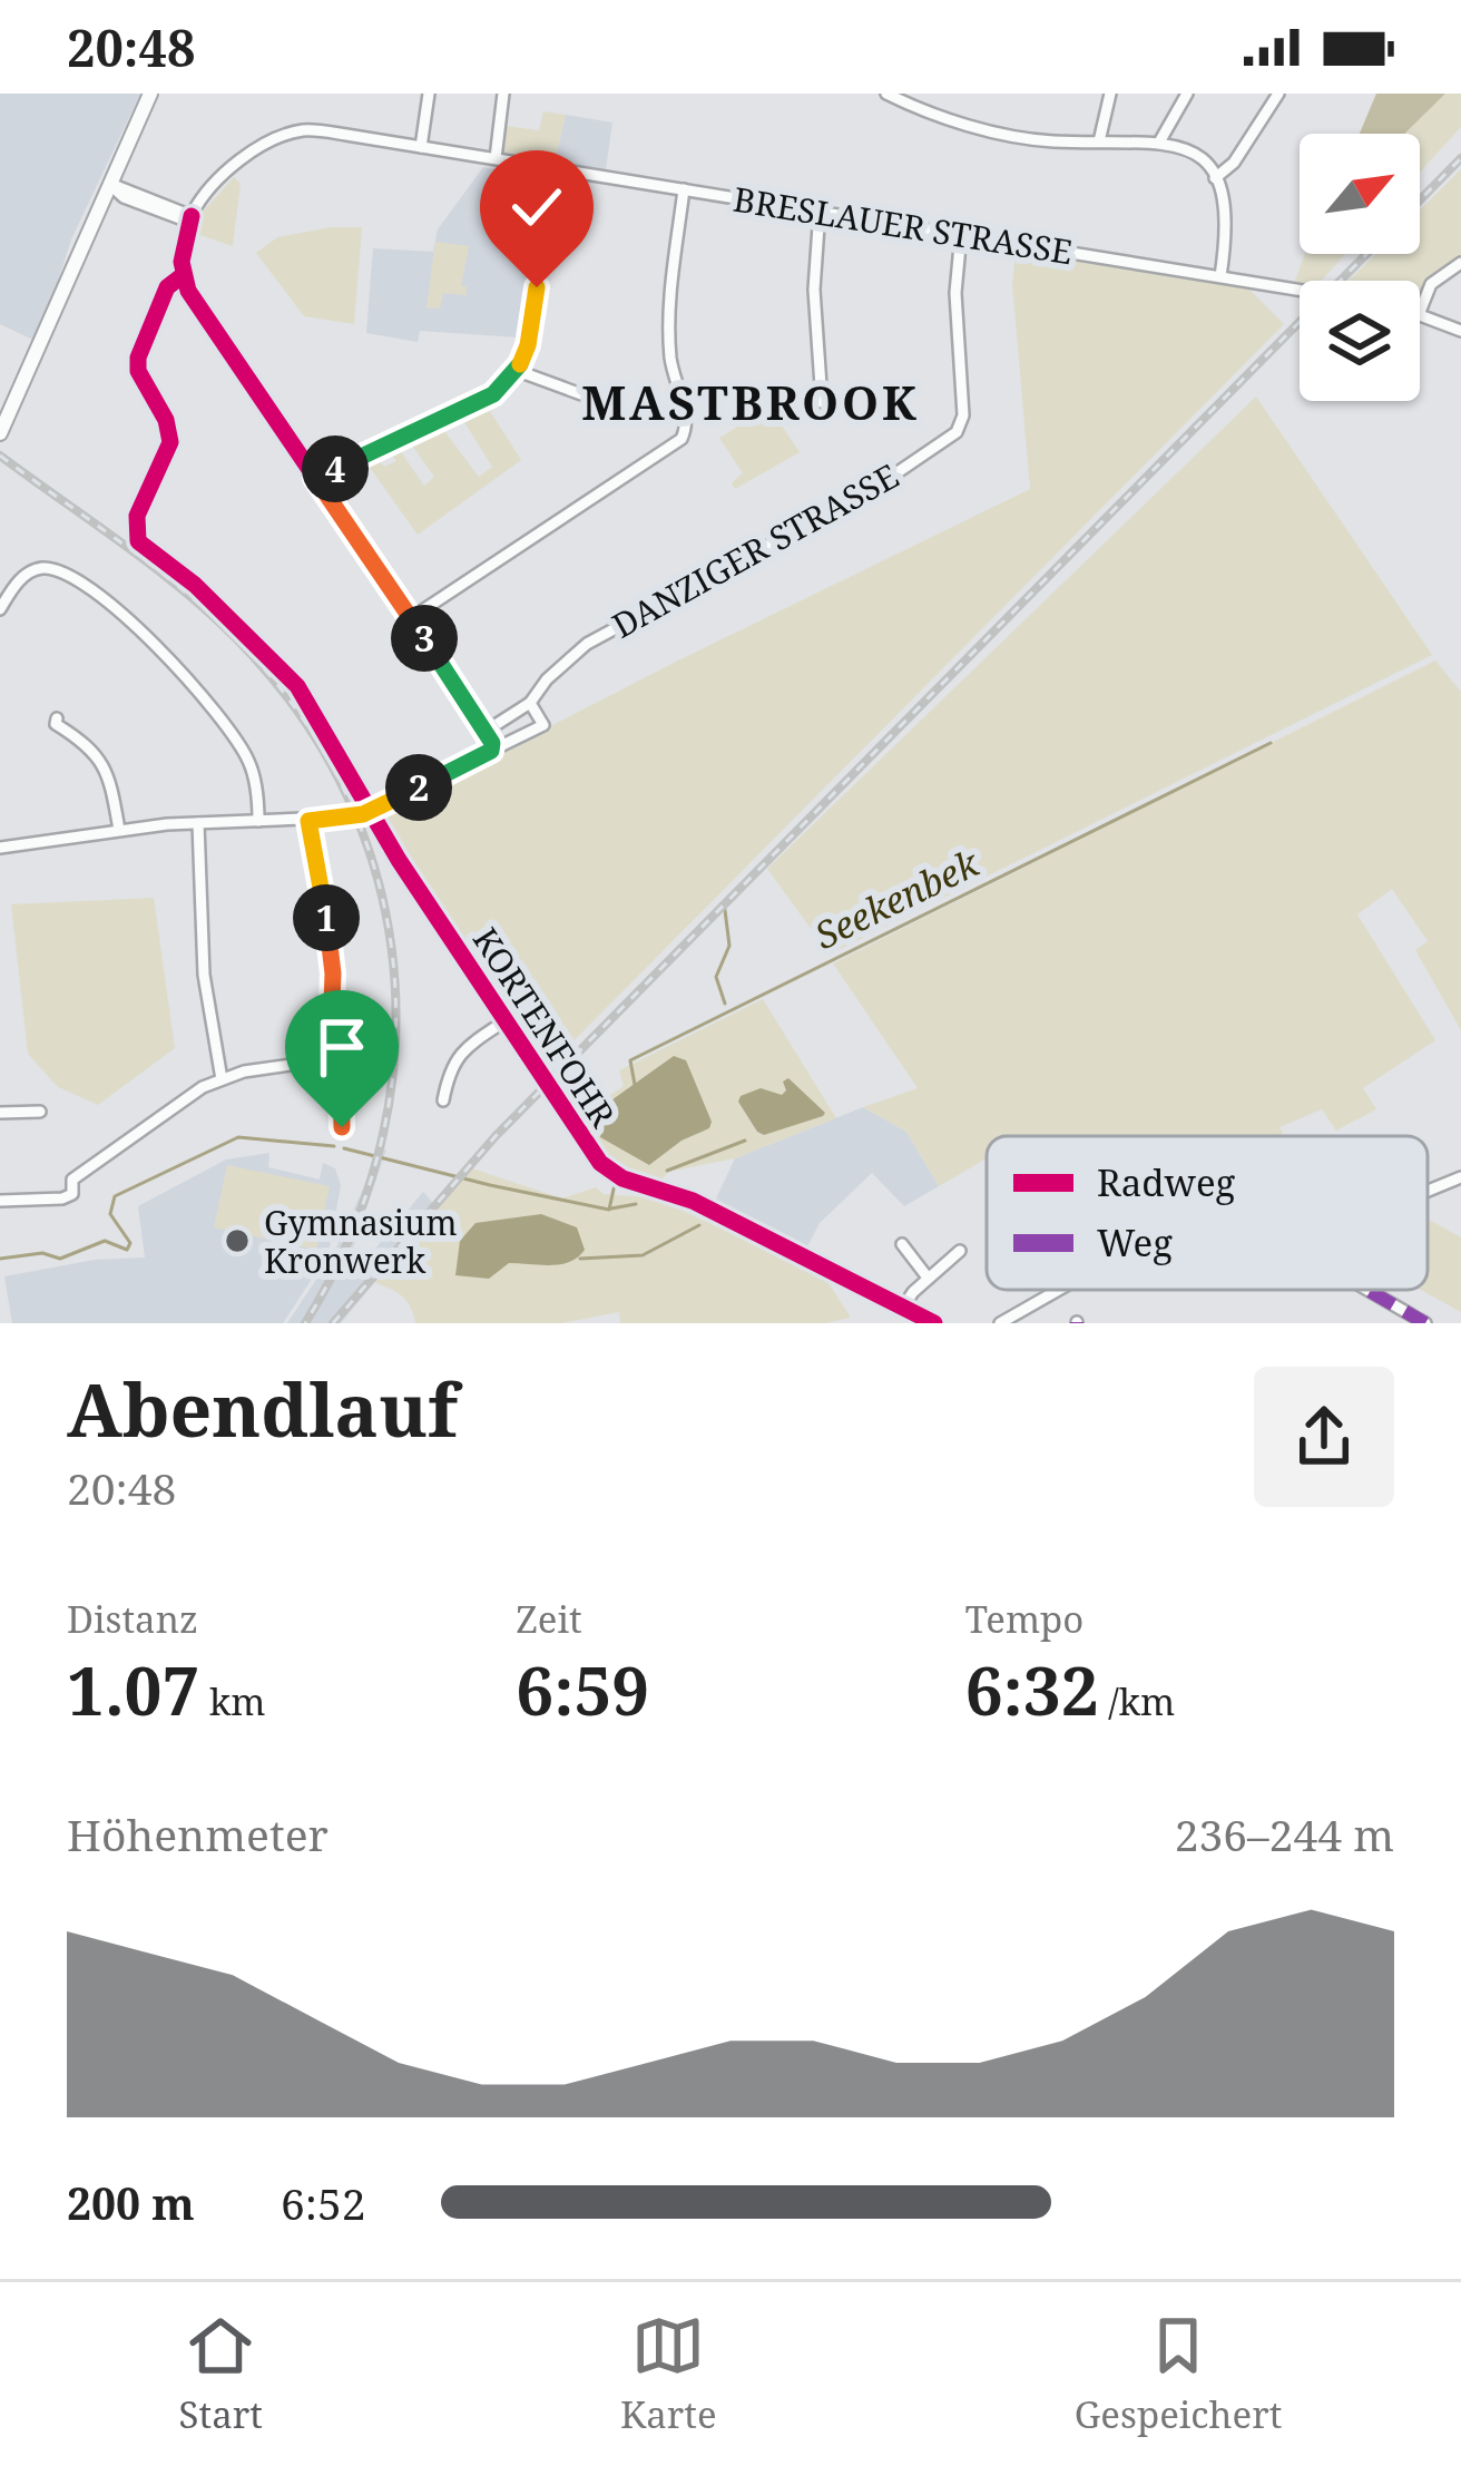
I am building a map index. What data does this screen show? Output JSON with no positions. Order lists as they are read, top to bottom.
{
  "streets": {
    "street": ["BRESLAUER STRASSE", "DANZIGER STRASSE", "KORTENFOHR"]
  },
  "crossings": [
    ["BRESLAUER STRASSE", "DANZIGER STRASSE"],
    ["BRESLAUER STRASSE", "KORTENFOHR"]
  ],
  "districts": ["MASTBROOK"],
  "water": ["Seekenbek"],
  "places": ["Gymnasium Kronwerk"],
  "legend": ["Radweg", "Weg"],
  "north": "top right",
  "page": {
    "status": "20:48",
    "pins": [
      "4",
      "3",
      "2",
      "1"
    ],
    "heading": ["Abendlauf", "20:48"],
    "stats": [
      ["Distanz", "1.07 km"],
      ["Zeit", "6:59"],
      ["Tempo", "6:32 /km"]
    ],
    "chart": ["Höhenmeter", "236–244 m"],
    "list": [
      {
        "name": "200 m",
        "note": "6:52"
      }
    ],
    "tabs": ["Start", "Karte", "Gespeichert"]
  }
}
